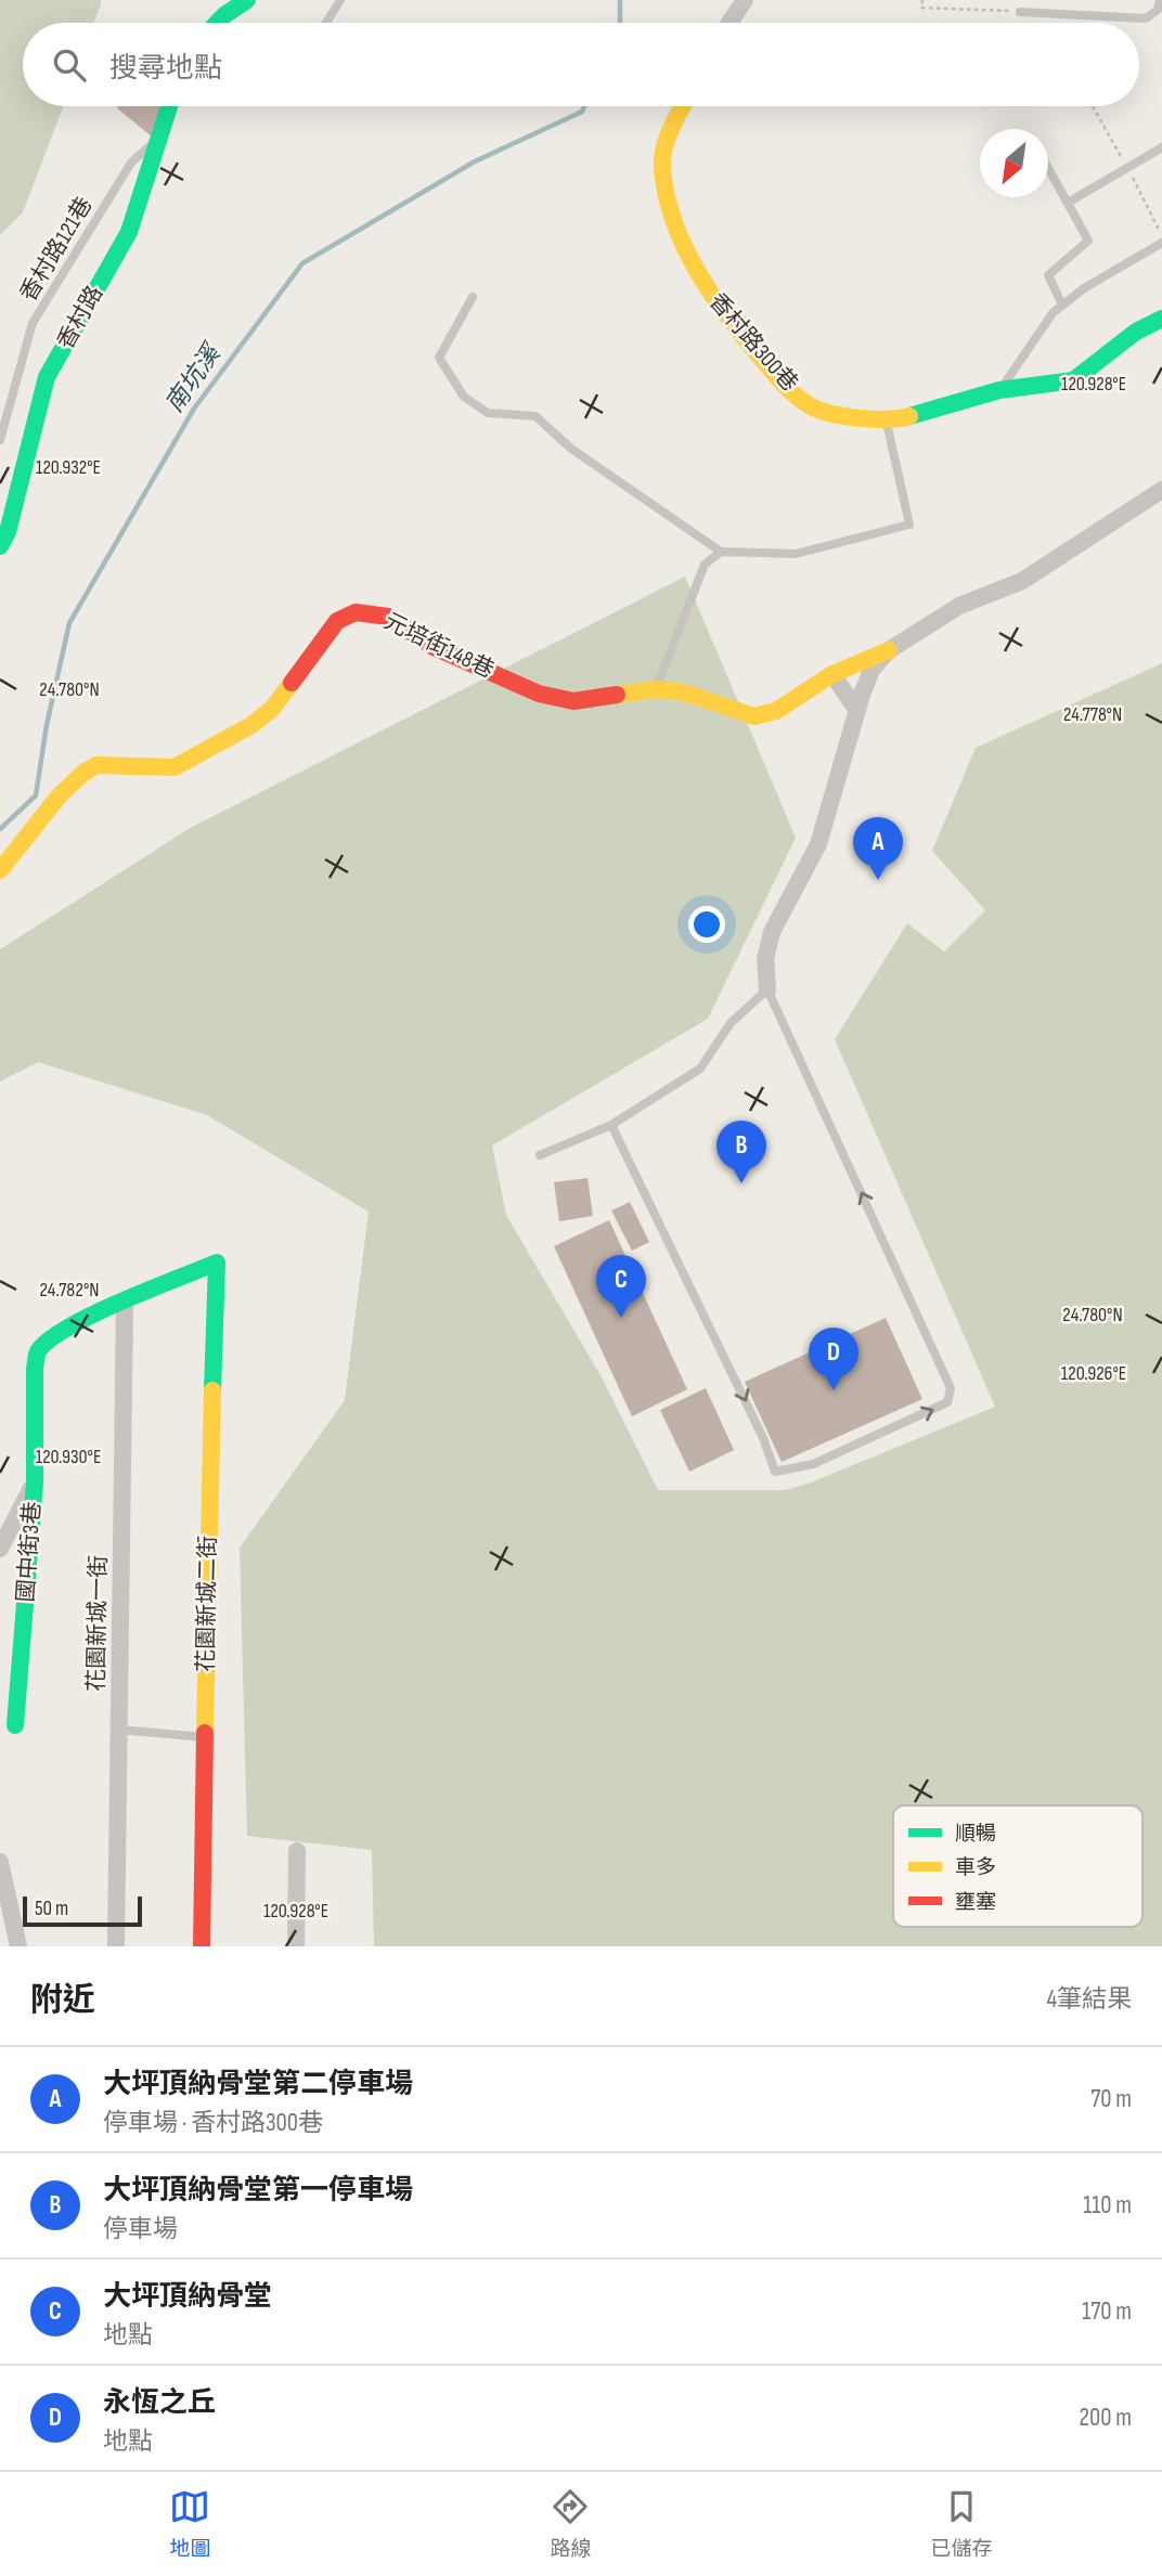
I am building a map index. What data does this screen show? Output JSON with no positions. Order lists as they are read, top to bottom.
{
  "streets": {
    "street": [
      "香村路",
      "香村路300巷",
      "元培街148巷",
      "國中街3巷",
      "花園新城二街",
      "花園新城一街"
    ],
    "lane": ["香村路121巷"]
  },
  "crossings": [
    ["香村路121巷", "香村路"],
    ["國中街3巷", "花園新城二街"],
    ["國中街3巷", "花園新城一街"]
  ],
  "water": ["南坑溪"],
  "legend": ["順暢", "車多", "壅塞"],
  "scale_bar": "50 m",
  "north": "bottom left",
  "page": {
    "search": "搜尋地點",
    "pins": [
      "A",
      "B",
      "C",
      "D"
    ],
    "scale": "50 m",
    "heading": ["附近", "4筆結果"],
    "list": [
      {
        "mark": "A",
        "name": "大坪頂納骨堂第二停車場",
        "note": "停車場 · 香村路300巷",
        "value": "70 m"
      },
      {
        "mark": "B",
        "name": "大坪頂納骨堂第一停車場",
        "note": "停車場",
        "value": "110 m"
      },
      {
        "mark": "C",
        "name": "大坪頂納骨堂",
        "note": "地點",
        "value": "170 m"
      },
      {
        "mark": "D",
        "name": "永恆之丘",
        "note": "地點",
        "value": "200 m"
      }
    ],
    "nav": ["地圖", "路線", "已儲存"]
  },
  "coordinates": [
    "120.928°E",
    "120.932°E",
    "24.780°N",
    "24.778°N",
    "24.782°N",
    "120.926°E",
    "120.930°E"
  ]
}
